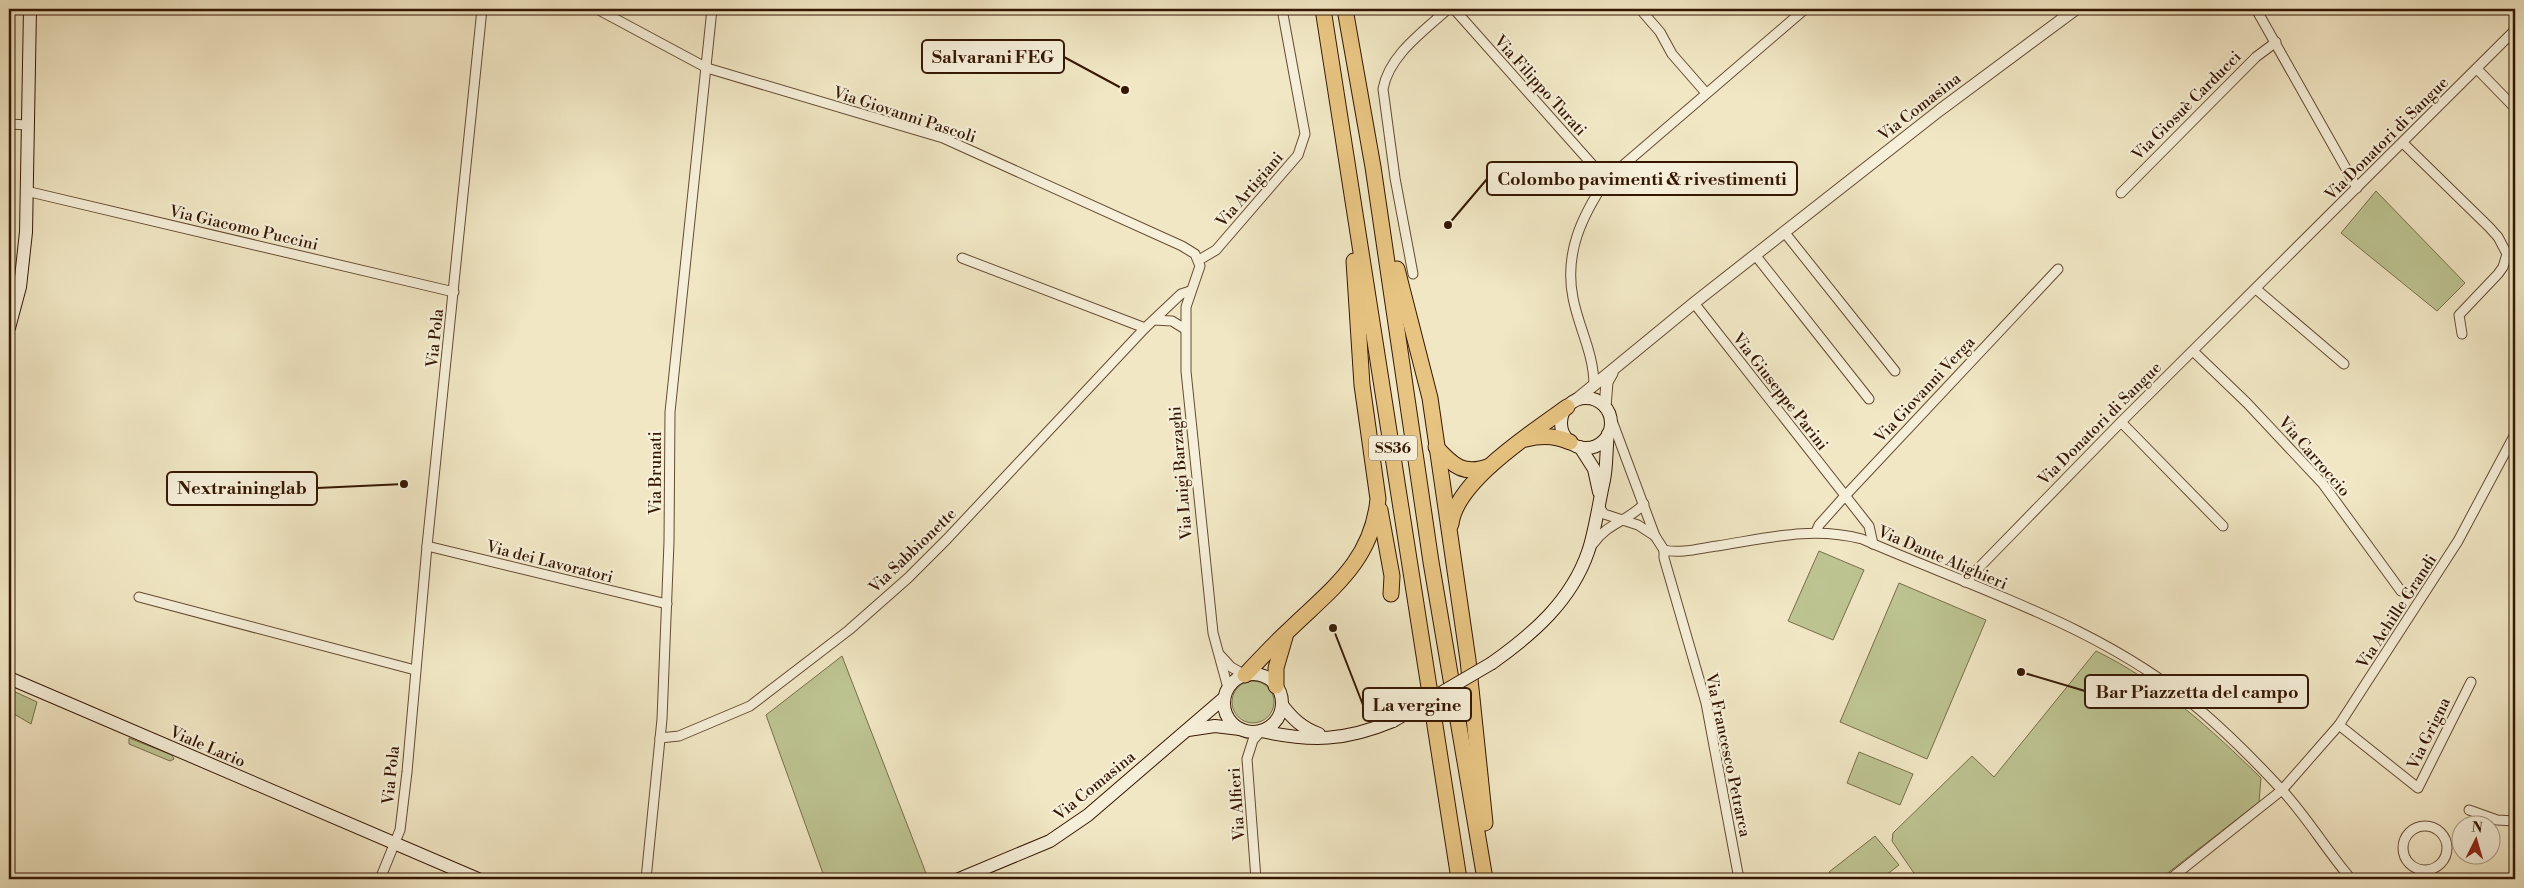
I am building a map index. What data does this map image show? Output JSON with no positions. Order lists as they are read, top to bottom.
{
  "streets": {
    "highway": ["SS36"],
    "main road": ["Via Comasina", "Viale Lario"],
    "street": [
      "Via Filippo Turati",
      "Via Giosuè Carducci",
      "Via Giovanni Pascoli",
      "Via Donatori di Sangue",
      "Via Artigiani",
      "Via Giacomo Puccini",
      "Via Pola",
      "Via Giovanni Verga",
      "Via Giuseppe Parini",
      "Via Carroccio",
      "Via Brunati",
      "Via Luigi Barzaghi",
      "Via Sabbionette",
      "Via Dante Alighieri",
      "Via dei Lavoratori",
      "Via Achille Grandi",
      "Via Grigna",
      "Via Francesco Petrarca",
      "Via Alfieri"
    ]
  },
  "crossings": [
    ["Via Comasina", "Via Giuseppe Parini"],
    ["Via Comasina", "Via Luigi Barzaghi"],
    ["Via Comasina", "Via Alfieri"],
    ["Via Giovanni Pascoli", "Via Artigiani"],
    ["Via Giovanni Pascoli", "Via Brunati"],
    ["Via Donatori di Sangue", "Via Carroccio"],
    ["Via Donatori di Sangue", "Via Dante Alighieri"],
    ["Via Giacomo Puccini", "Via Pola"],
    ["Via Pola", "Via dei Lavoratori"],
    ["Via Pola", "Viale Lario"],
    ["Via Giovanni Verga", "Via Giuseppe Parini"],
    ["Via Giovanni Verga", "Via Dante Alighieri"],
    ["Via Giuseppe Parini", "Via Dante Alighieri"],
    ["Via Brunati", "Via Sabbionette"],
    ["Via Brunati", "Via dei Lavoratori"],
    ["Via Luigi Barzaghi", "Via Sabbionette"],
    ["Via Luigi Barzaghi", "Via Alfieri"],
    ["Via Dante Alighieri", "Via Achille Grandi"],
    ["Via Dante Alighieri", "Via Francesco Petrarca"],
    ["Via Achille Grandi", "Via Grigna"]
  ],
  "places": [
    "Salvarani FEG",
    "Colombo pavimenti & rivestimenti",
    "Nextraininglab",
    "La vergine",
    "Bar Piazzetta del campo"
  ],
  "north": "top"
}
